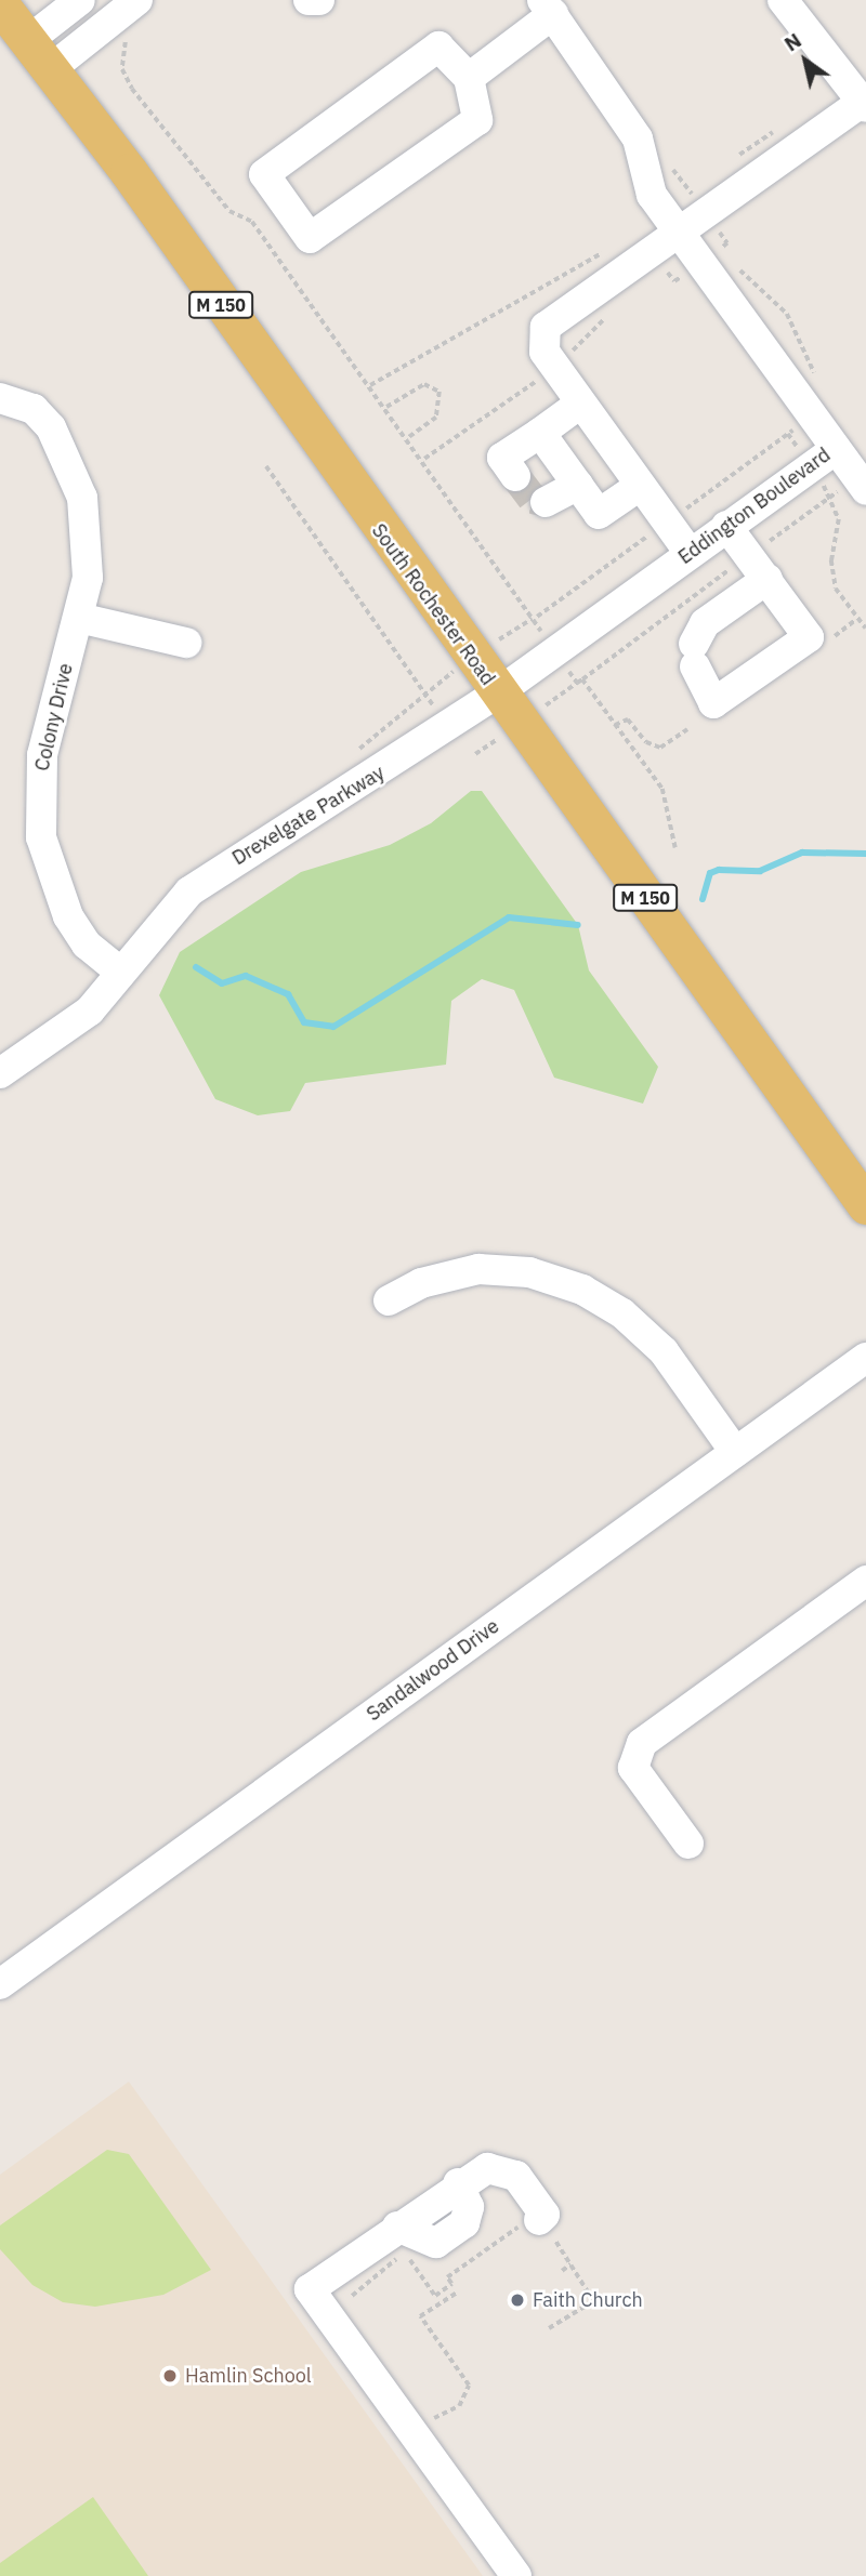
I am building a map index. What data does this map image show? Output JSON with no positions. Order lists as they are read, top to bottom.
{
  "streets": {
    "main road": ["M 150", "South Rochester Road"],
    "street": [
      "Eddington Boulevard",
      "Colony Drive",
      "Drexelgate Parkway",
      "Sandalwood Drive"
    ]
  },
  "crossings": [
    ["Eddington Boulevard", "South Rochester Road"],
    ["Eddington Boulevard", "Drexelgate Parkway"],
    ["South Rochester Road", "Drexelgate Parkway"],
    ["Colony Drive", "Drexelgate Parkway"]
  ],
  "places": ["Faith Church", "Hamlin School"],
  "north": "top left"
}
